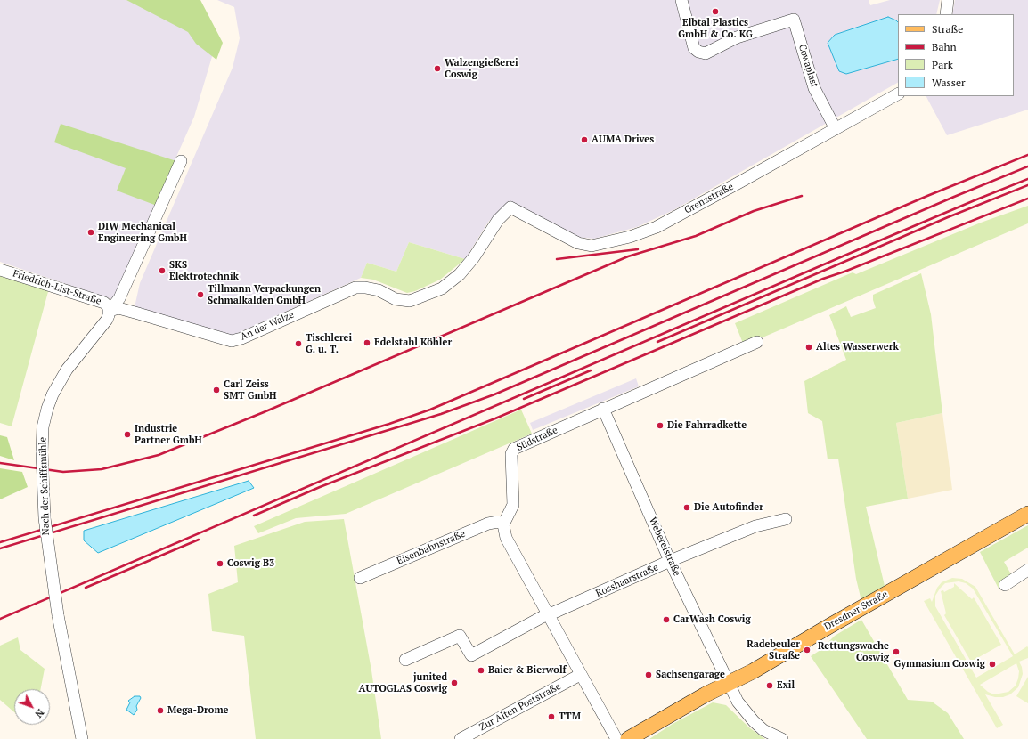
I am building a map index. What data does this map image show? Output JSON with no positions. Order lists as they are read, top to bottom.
{
  "streets": {
    "main road": ["Dresdner Straße"],
    "street": [
      "Cowaplast",
      "Grenzstraße",
      "Friedrich-List-Straße",
      "An der Walze",
      "Südstraße",
      "Nach der Schiffsmühle",
      "Webereistraße",
      "Eisenbahnstraße",
      "Rosshaarstraße",
      "Zur Alten Poststraße"
    ]
  },
  "crossings": [
    ["Cowaplast", "Grenzstraße"],
    ["Grenzstraße", "An der Walze"],
    ["Friedrich-List-Straße", "An der Walze"],
    ["Friedrich-List-Straße", "Nach der Schiffsmühle"],
    ["An der Walze", "Nach der Schiffsmühle"],
    ["Südstraße", "Webereistraße"],
    ["Südstraße", "Eisenbahnstraße"],
    ["Webereistraße", "Rosshaarstraße"],
    ["Webereistraße", "Dresdner Straße"]
  ],
  "places": [
    "Elbtal Plastics GmbH & Co. KG",
    "Walzengießerei Coswig",
    "AUMA Drives",
    "DIW Mechanical Engineering GmbH",
    "SKS Elektrotechnik",
    "Tillmann Verpackungen Schmalkalden GmbH",
    "Edelstahl Köhler",
    "Tischlerei G. u. T.",
    "Altes Wasserwerk",
    "Carl Zeiss SMT GmbH",
    "Die Fahrradkette",
    "Industrie Partner GmbH",
    "Die Autofinder",
    "Coswig B3",
    "CarWash Coswig",
    "Radebeuler Straße",
    "Rettungswache Coswig",
    "Gymnasium Coswig",
    "Baier & Bierwolf",
    "Sachsengarage",
    "junited AUTOGLAS Coswig",
    "Exil",
    "Mega-Drome",
    "TTM"
  ],
  "legend": [
    "Straße",
    "Bahn",
    "Park",
    "Wasser"
  ],
  "north": "bottom right"
}
